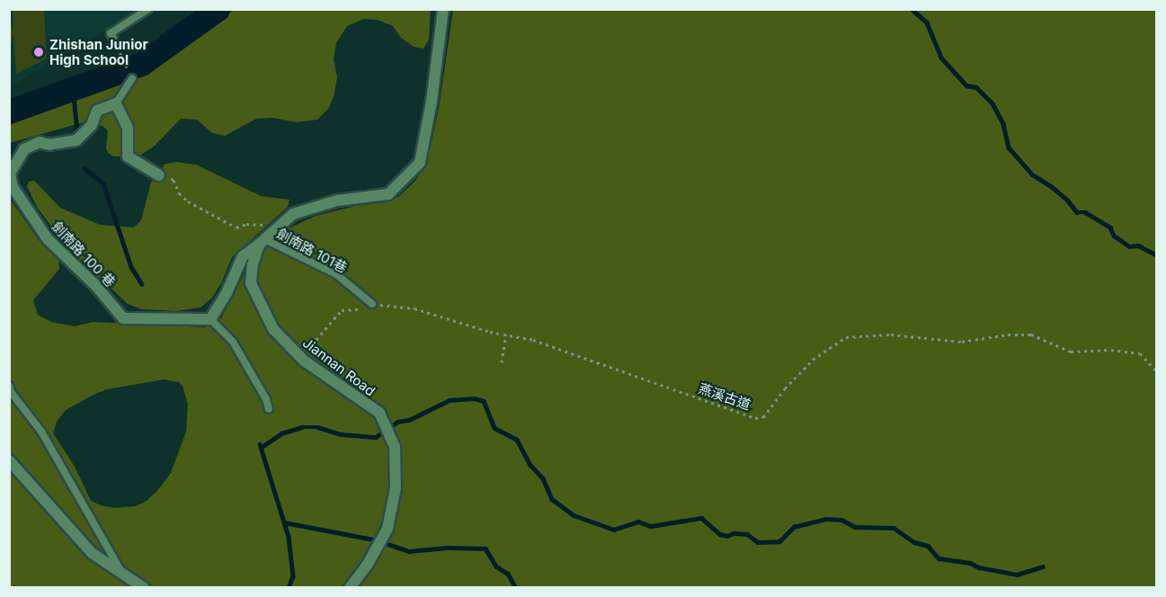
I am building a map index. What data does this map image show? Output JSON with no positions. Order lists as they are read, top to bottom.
{
  "streets": {
    "street": ["劍南路 100 巷", "Jiannan Road"],
    "lane": ["劍南路 101巷"],
    "path": ["燕溪古道"]
  },
  "crossings": [
    ["劍南路 101巷", "Jiannan Road"],
    ["劍南路 101巷", "燕溪古道"]
  ],
  "places": ["Zhishan Junior High School"]
}
